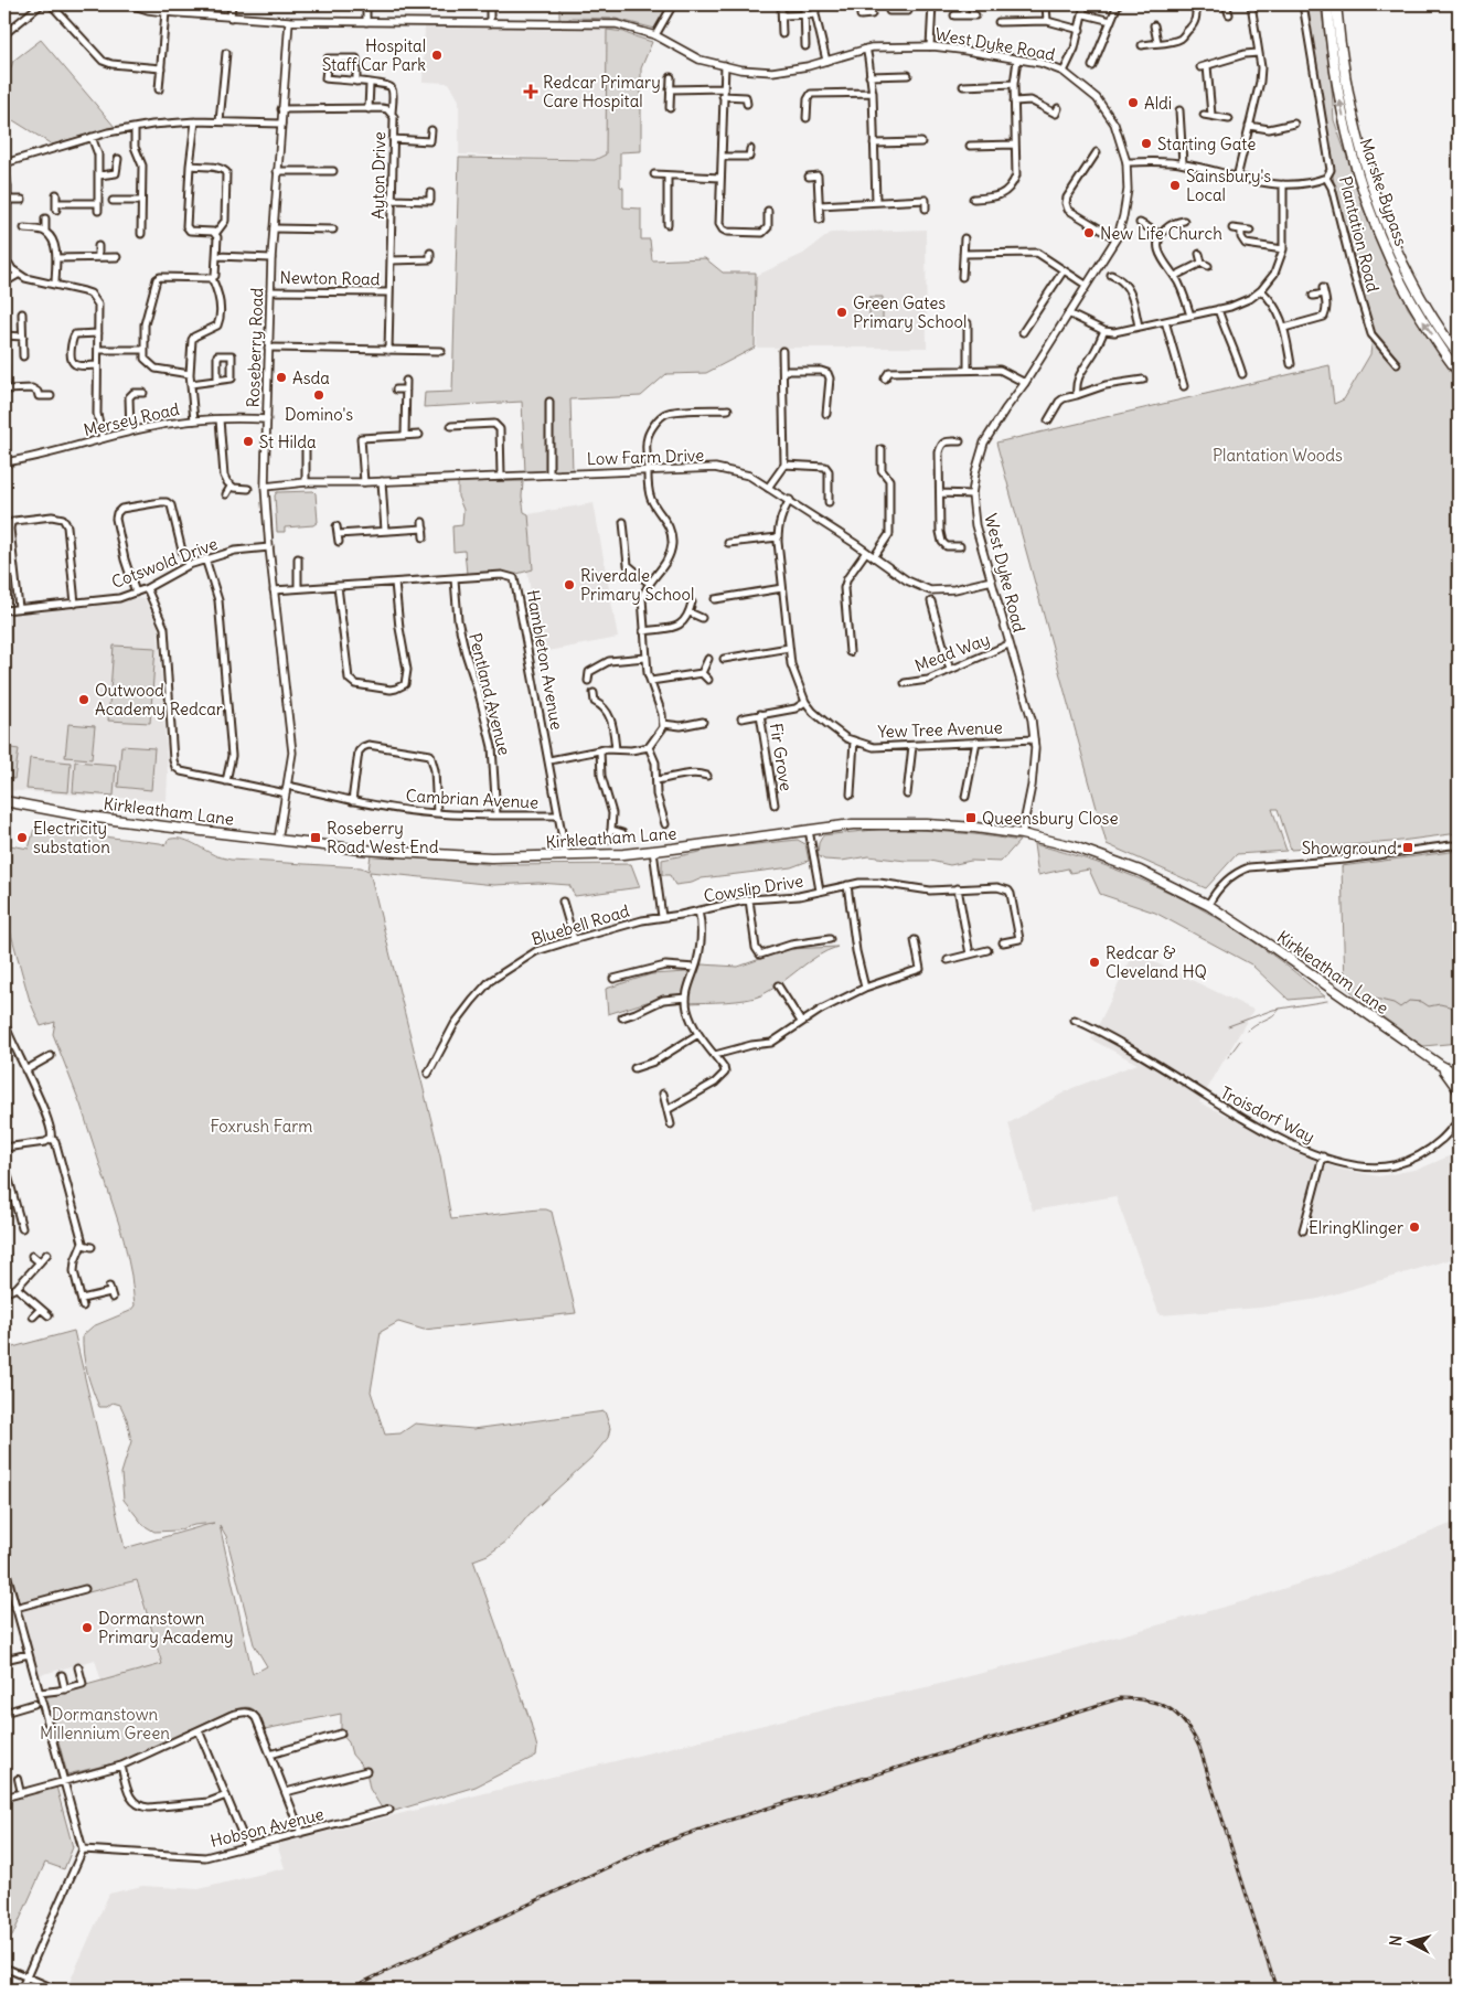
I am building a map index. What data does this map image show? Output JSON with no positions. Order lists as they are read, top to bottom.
{
  "streets": {
    "main road": ["Marske Bypass", "Kirkleatham Lane"],
    "street": [
      "West Dyke Road",
      "Ayton Drive",
      "Plantation Road",
      "Newton Road",
      "Roseberry Road",
      "Mersey Road",
      "Low Farm Drive",
      "Cotswold Drive",
      "Mead Way",
      "Hambleton Avenue",
      "Pentland Avenue",
      "Yew Tree Avenue",
      "Fir Grove",
      "Cambrian Avenue",
      "Cowslip Drive",
      "Bluebell Road",
      "Troisdorf Way",
      "Hobson Avenue"
    ]
  },
  "crossings": [
    ["West Dyke Road", "Roseberry Road"],
    ["West Dyke Road", "Low Farm Drive"],
    ["West Dyke Road", "Mead Way"],
    ["West Dyke Road", "Yew Tree Avenue"],
    ["West Dyke Road", "Kirkleatham Lane"],
    ["Ayton Drive", "Newton Road"],
    ["Ayton Drive", "Roseberry Road"],
    ["Newton Road", "Roseberry Road"],
    ["Roseberry Road", "Mersey Road"],
    ["Roseberry Road", "Low Farm Drive"],
    ["Roseberry Road", "Cotswold Drive"],
    ["Roseberry Road", "Hambleton Avenue"],
    ["Roseberry Road", "Cambrian Avenue"],
    ["Roseberry Road", "Kirkleatham Lane"],
    ["Low Farm Drive", "Yew Tree Avenue"],
    ["Hambleton Avenue", "Pentland Avenue"],
    ["Hambleton Avenue", "Cambrian Avenue"],
    ["Hambleton Avenue", "Kirkleatham Lane"],
    ["Pentland Avenue", "Cambrian Avenue"],
    ["Cowslip Drive", "Bluebell Road"]
  ],
  "parks": ["Plantation Woods", "Foxrush Farm", "Dormanstown Millennium Green"],
  "places": {
    "other": [
      "Hospital Staff Car Park",
      "Aldi",
      "Starting Gate",
      "Sainsbury's Local",
      "New Life Church",
      "Green Gates Primary School",
      "Asda",
      "Domino's",
      "St Hilda",
      "Riverdale Primary School",
      "Outwood Academy Redcar",
      "Electricity substation",
      "Redcar & Cleveland HQ",
      "ElringKlinger",
      "Dormanstown Primary Academy"
    ],
    "health": ["Redcar Primary Care Hospital"],
    "transit": ["Queensbury Close", "Roseberry Road West End", "Showground"]
  },
  "north": "left"
}
